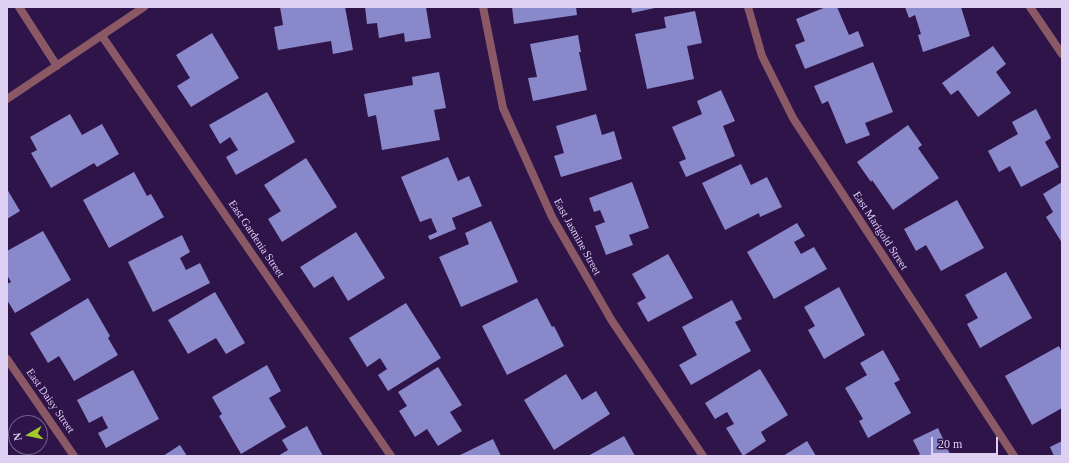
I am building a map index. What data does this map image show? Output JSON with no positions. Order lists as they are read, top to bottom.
{
  "streets": {
    "street": [
      "East Marigold Street",
      "East Jasmine Street",
      "East Gardenia Street",
      "East Daisy Street"
    ]
  },
  "scale_bar": "20 m",
  "north": "left"
}
